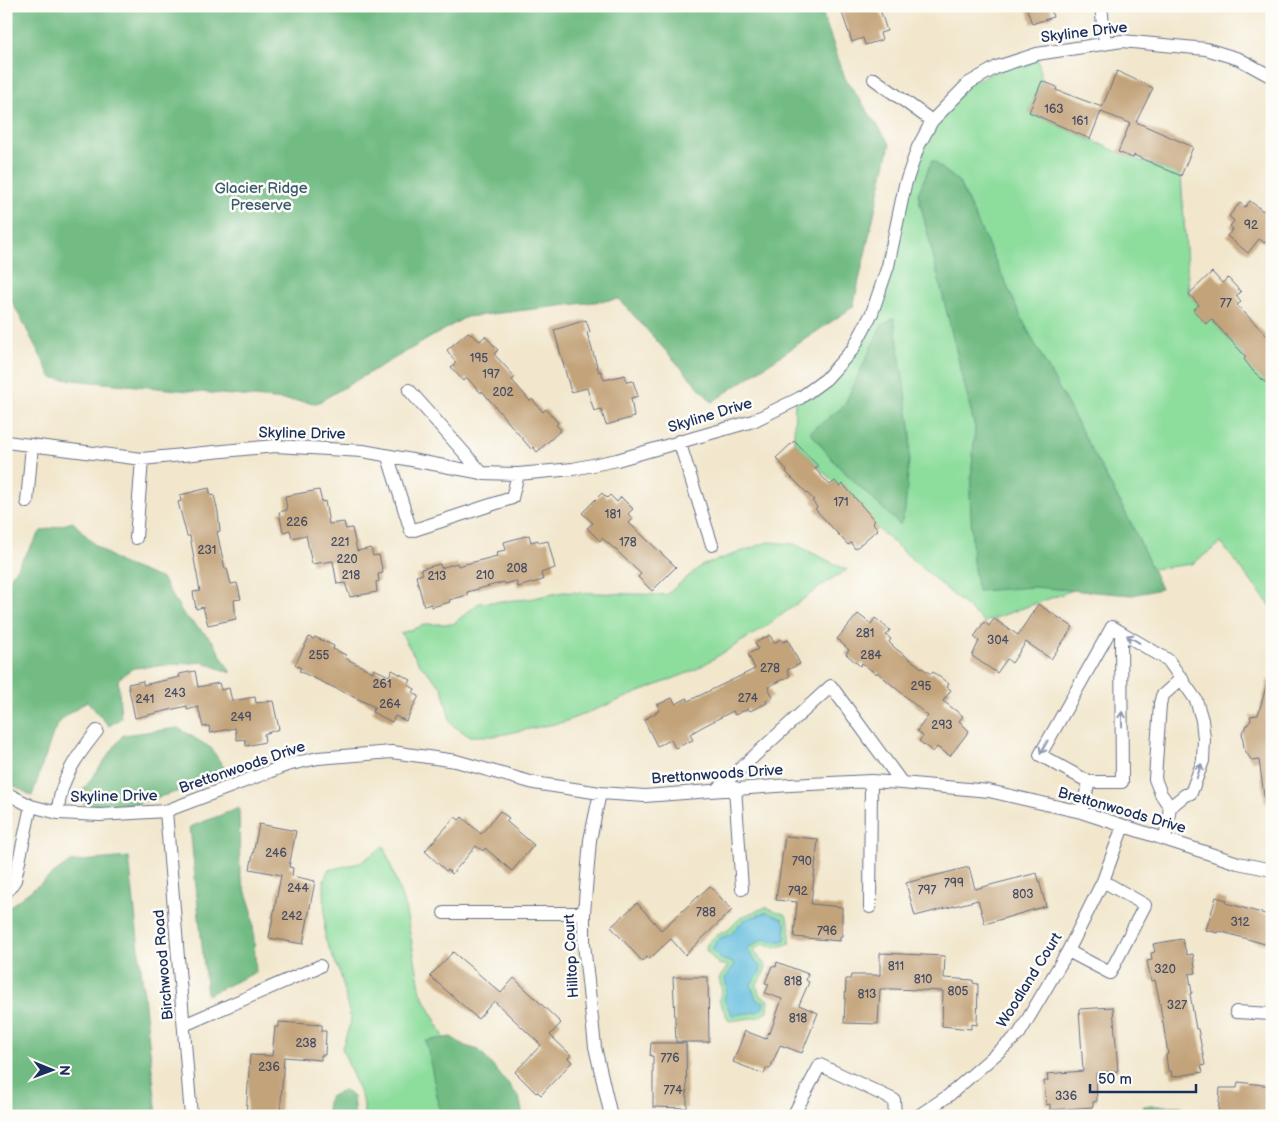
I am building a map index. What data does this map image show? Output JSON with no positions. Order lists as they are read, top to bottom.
{
  "streets": {
    "street": [
      "Skyline Drive",
      "Brettonwoods Drive",
      "Hilltop Court",
      "Birchwood Road",
      "Woodland Court"
    ]
  },
  "crossings": [
    ["Skyline Drive", "Brettonwoods Drive"],
    ["Skyline Drive", "Birchwood Road"],
    ["Brettonwoods Drive", "Hilltop Court"],
    ["Brettonwoods Drive", "Birchwood Road"],
    ["Brettonwoods Drive", "Woodland Court"]
  ],
  "parks": ["Glacier Ridge Preserve"],
  "house_numbers": [
    "163",
    "161",
    "92",
    "77",
    "195",
    "197",
    "202",
    "171",
    "181",
    "226",
    "221",
    "178",
    "231",
    "220",
    "208",
    "218",
    "210",
    "213",
    "281",
    "304",
    "255",
    "284",
    "278",
    "261",
    "295",
    "243",
    "274",
    "241",
    "264",
    "249",
    "293",
    "246",
    "790",
    "799",
    "244",
    "797",
    "792",
    "803",
    "788",
    "242",
    "312",
    "796",
    "811",
    "320",
    "810",
    "818",
    "805",
    "813",
    "327",
    "818",
    "238",
    "776",
    "236",
    "774",
    "336"
  ],
  "scale_bar": "50 m",
  "north": "right"
}
